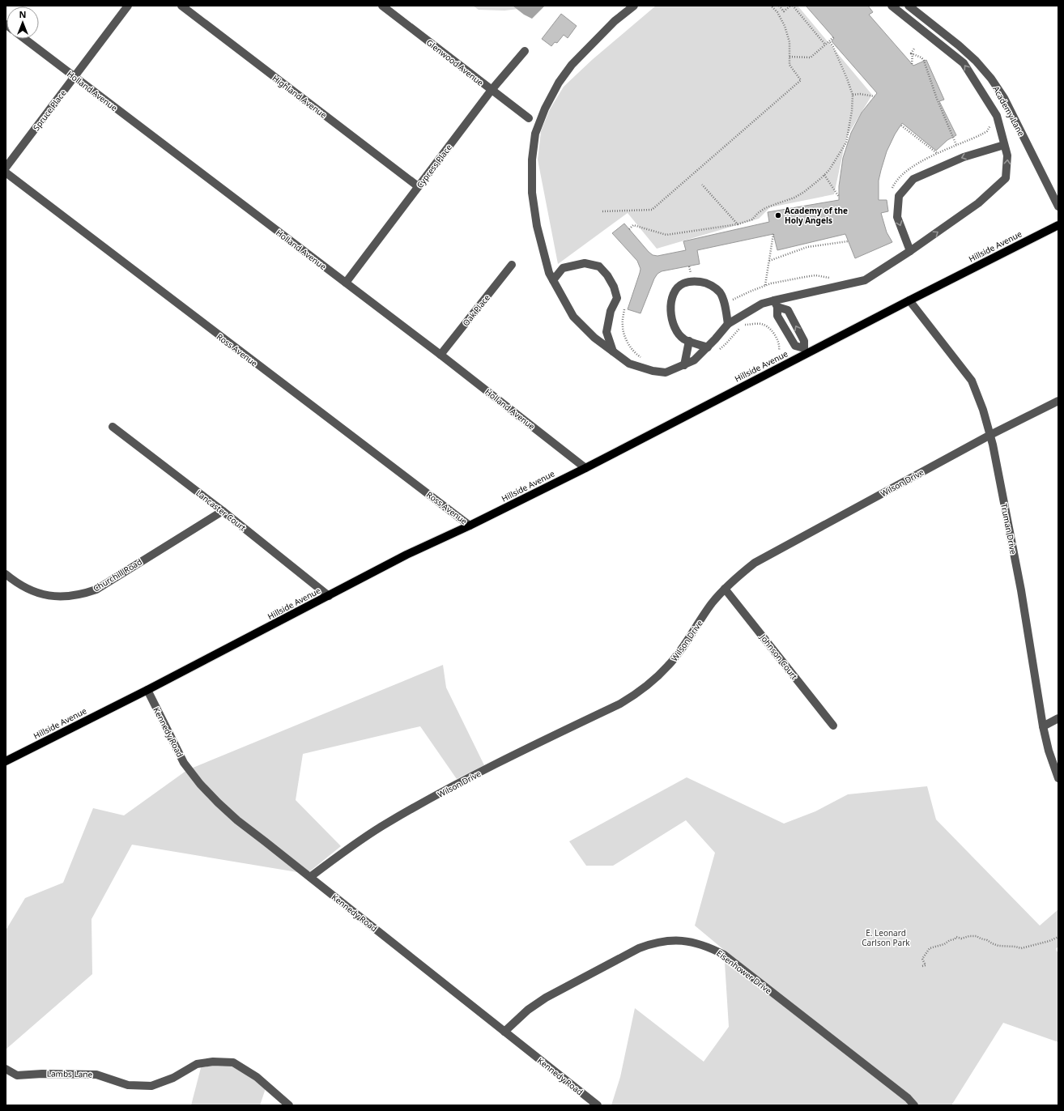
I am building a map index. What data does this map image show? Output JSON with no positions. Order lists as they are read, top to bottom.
{
  "streets": {
    "main road": ["Hillside Avenue"],
    "street": [
      "Glenwood Avenue",
      "Holland Avenue",
      "Highland Avenue",
      "Spruce Place",
      "Academy Lane",
      "Cypress Place",
      "Oak Place",
      "Ross Avenue",
      "Wilson Drive",
      "Lancaster Court",
      "Truman Drive",
      "Churchill Road",
      "Johnson Court",
      "Kennedy Road",
      "Eisenhower Drive",
      "Lambs Lane"
    ]
  },
  "crossings": [
    ["Glenwood Avenue", "Cypress Place"],
    ["Holland Avenue", "Spruce Place"],
    ["Holland Avenue", "Cypress Place"],
    ["Holland Avenue", "Hillside Avenue"],
    ["Holland Avenue", "Oak Place"],
    ["Highland Avenue", "Cypress Place"],
    ["Hillside Avenue", "Ross Avenue"],
    ["Hillside Avenue", "Lancaster Court"],
    ["Hillside Avenue", "Truman Drive"],
    ["Hillside Avenue", "Kennedy Road"],
    ["Wilson Drive", "Truman Drive"],
    ["Wilson Drive", "Johnson Court"],
    ["Wilson Drive", "Kennedy Road"],
    ["Lancaster Court", "Churchill Road"],
    ["Kennedy Road", "Eisenhower Drive"]
  ],
  "parks": ["E. Leonard Carlson Park"],
  "places": ["Academy of the Holy Angels"],
  "north": "top"
}
